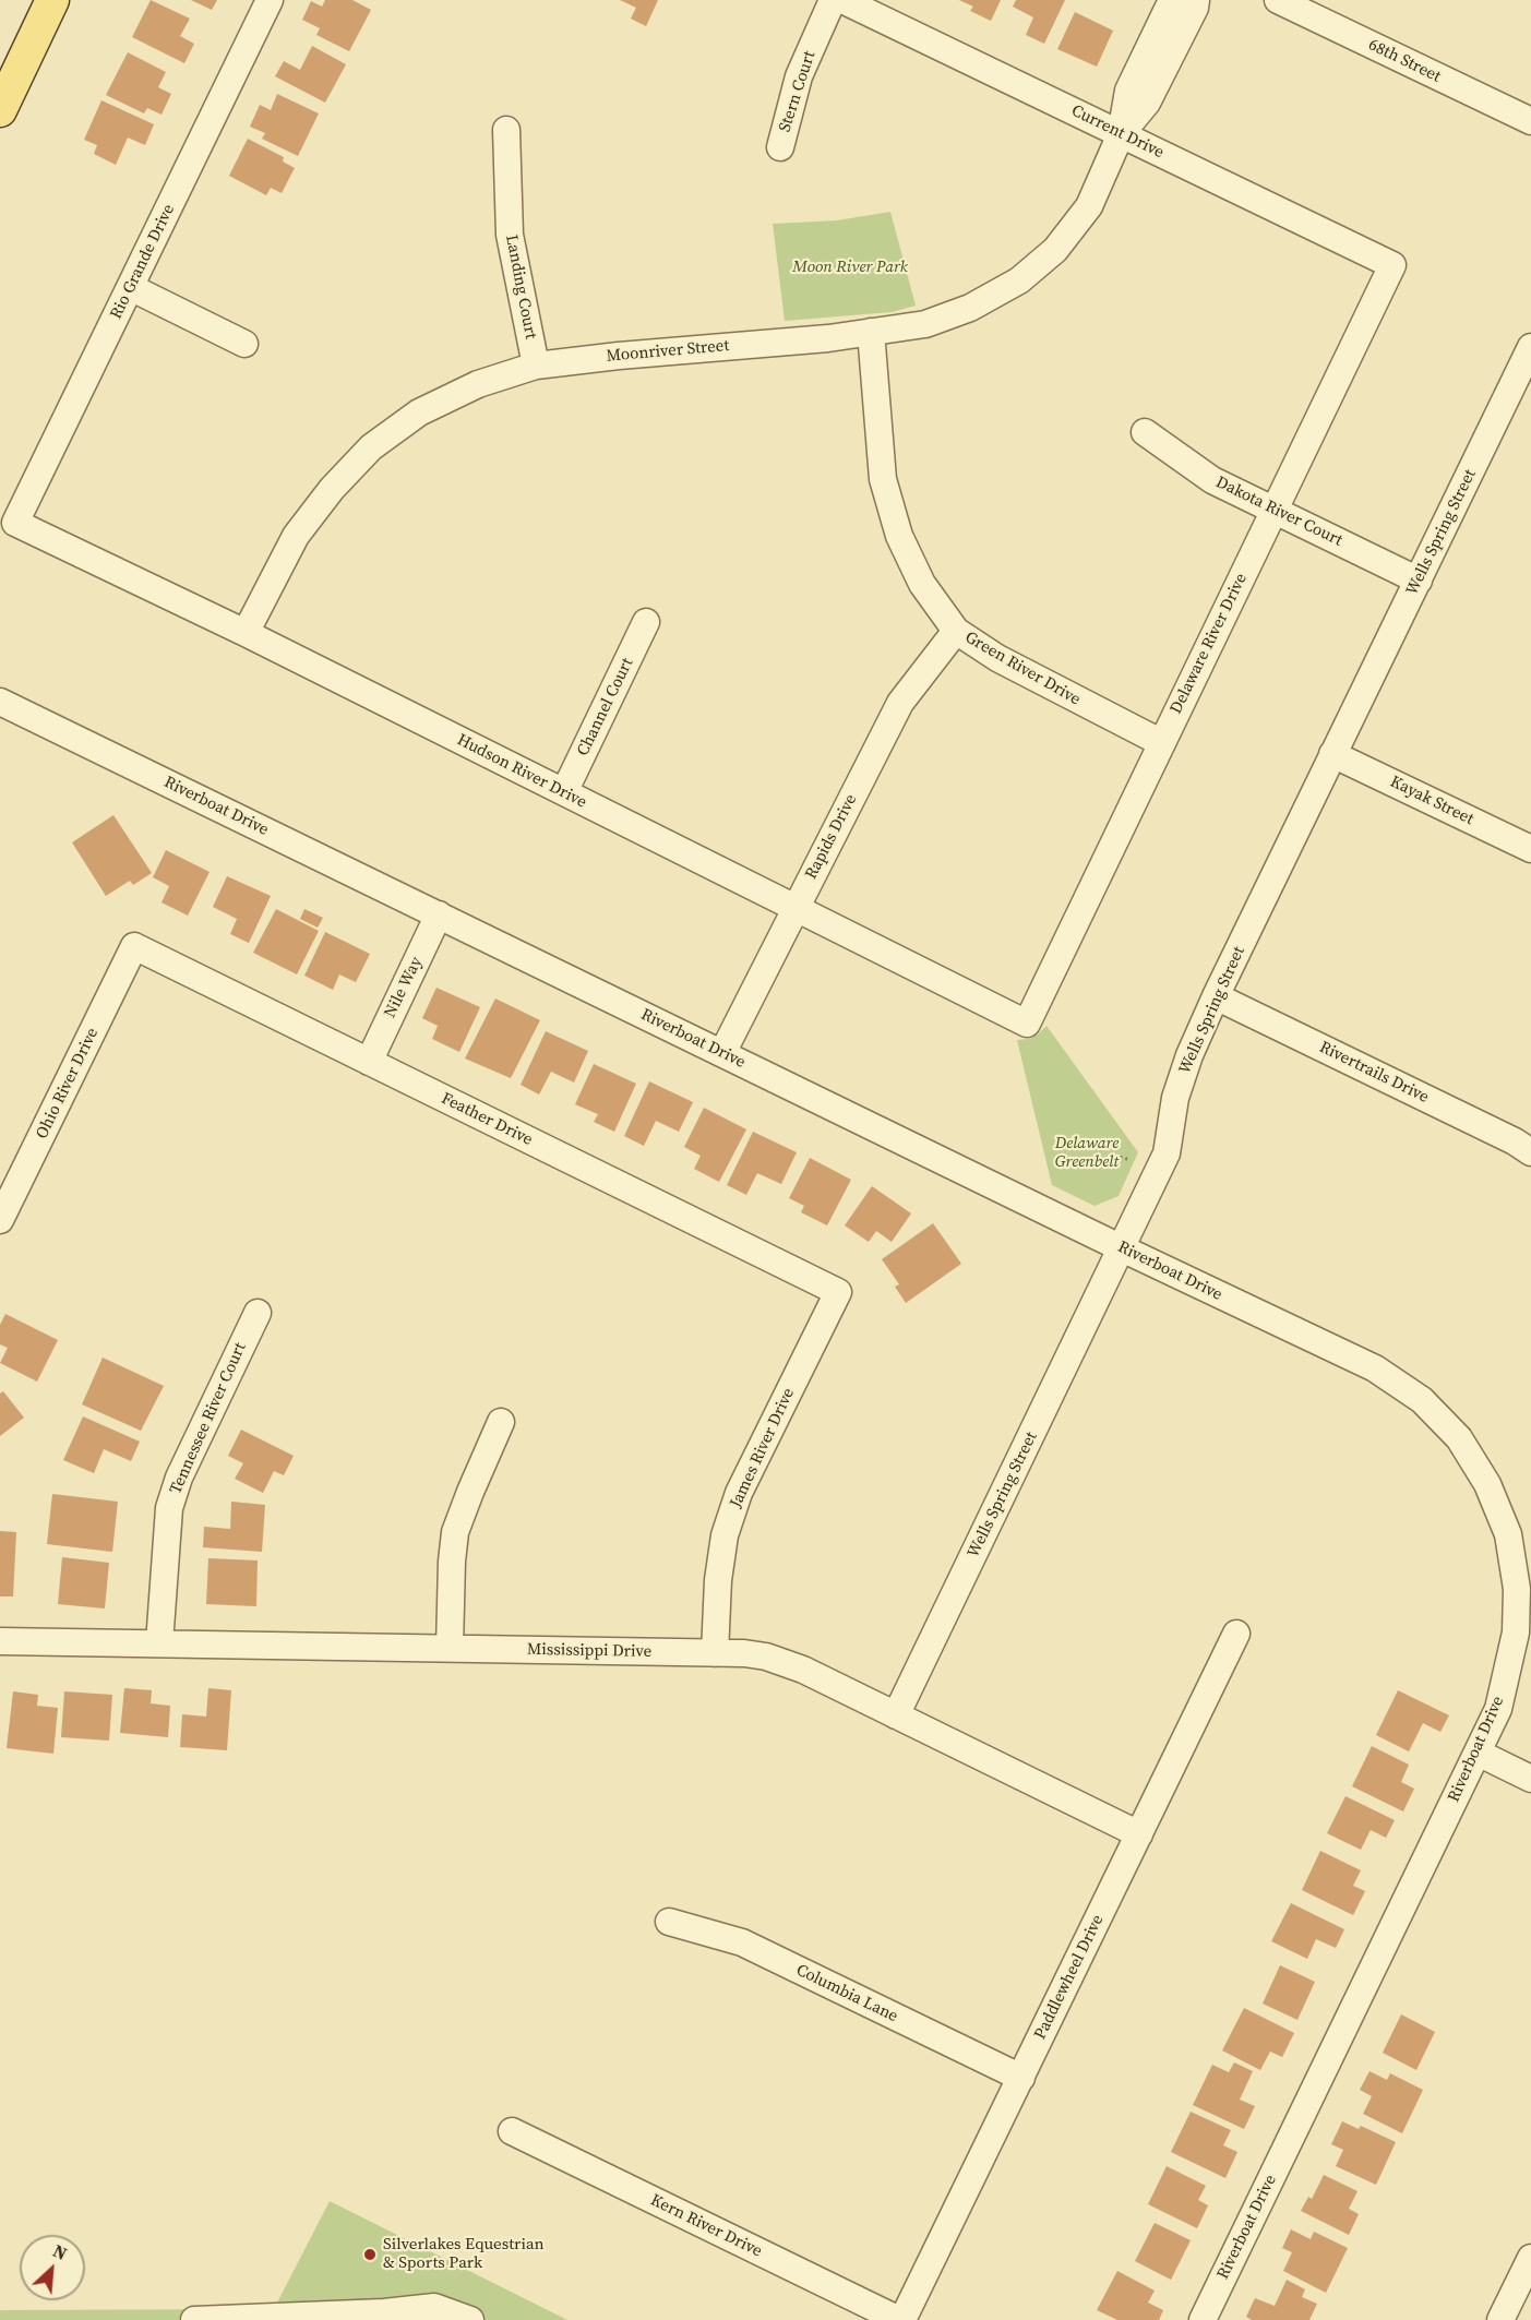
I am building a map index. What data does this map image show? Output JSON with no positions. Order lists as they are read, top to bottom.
{
  "streets": {
    "street": [
      "68th Street",
      "Stern Court",
      "Current Drive",
      "Rio Grande Drive",
      "Landing Court",
      "Moonriver Street",
      "Dakota River Court",
      "Wells Spring Street",
      "Delaware River Drive",
      "Green River Drive",
      "Channel Court",
      "Hudson River Drive",
      "Kayak Street",
      "Riverboat Drive",
      "Rapids Drive",
      "Nile Way",
      "Rivertrails Drive",
      "Ohio River Drive",
      "Feather Drive",
      "Tennessee River Court",
      "James River Drive",
      "Mississippi Drive",
      "Paddlewheel Drive",
      "Columbia Lane",
      "Kern River Drive"
    ]
  },
  "crossings": [
    ["Current Drive", "Moonriver Street"],
    ["Current Drive", "Delaware River Drive"],
    ["Rio Grande Drive", "Hudson River Drive"],
    ["Landing Court", "Moonriver Street"],
    ["Moonriver Street", "Green River Drive"],
    ["Moonriver Street", "Hudson River Drive"],
    ["Dakota River Court", "Wells Spring Street"],
    ["Dakota River Court", "Delaware River Drive"],
    ["Wells Spring Street", "Kayak Street"],
    ["Wells Spring Street", "Riverboat Drive"],
    ["Wells Spring Street", "Rivertrails Drive"],
    ["Wells Spring Street", "Mississippi Drive"],
    ["Delaware River Drive", "Green River Drive"],
    ["Delaware River Drive", "Hudson River Drive"],
    ["Green River Drive", "Rapids Drive"],
    ["Channel Court", "Hudson River Drive"],
    ["Hudson River Drive", "Rapids Drive"],
    ["Riverboat Drive", "Rapids Drive"],
    ["Riverboat Drive", "Nile Way"],
    ["Nile Way", "Feather Drive"],
    ["Ohio River Drive", "Feather Drive"],
    ["Feather Drive", "James River Drive"],
    ["Tennessee River Court", "Mississippi Drive"],
    ["James River Drive", "Mississippi Drive"],
    ["Mississippi Drive", "Paddlewheel Drive"],
    ["Paddlewheel Drive", "Columbia Lane"],
    ["Paddlewheel Drive", "Kern River Drive"]
  ],
  "parks": ["Moon River Park", "Delaware Greenbelt"],
  "places": ["Silverlakes Equestrian & Sports Park"],
  "north": "top right"
}
